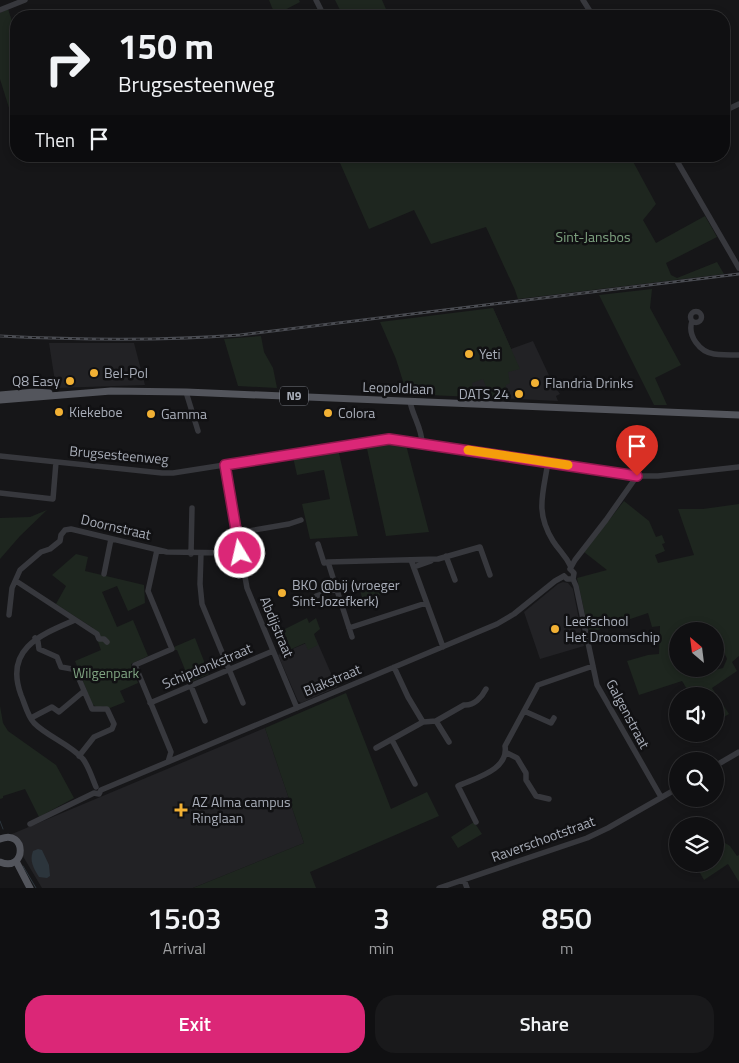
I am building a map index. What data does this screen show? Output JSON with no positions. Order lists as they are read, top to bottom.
{
  "streets": {
    "main road": ["Leopoldlaan", "N9"],
    "street": [
      "Brugsesteenweg",
      "Doornstraat",
      "Abdijstraat",
      "Schipdonkstraat",
      "Blakstraat",
      "Galgenstraat",
      "Raverschootstraat"
    ]
  },
  "crossings": [
    ["Brugsesteenweg", "Abdijstraat"],
    ["Doornstraat", "Abdijstraat"],
    ["Abdijstraat", "Schipdonkstraat"],
    ["Abdijstraat", "Blakstraat"],
    ["Blakstraat", "Galgenstraat"],
    ["Galgenstraat", "Raverschootstraat"]
  ],
  "parks": ["Sint-Jansbos", "Wilgenpark"],
  "places": {
    "other": [
      "Yeti",
      "Bel-Pol",
      "Q8 Easy",
      "Flandria Drinks",
      "DATS 24",
      "Kiekeboe",
      "Colora",
      "Gamma",
      "BKO @bij (vroeger Sint-Jozefkerk)",
      "Leefschool Het Droomschip"
    ],
    "health": ["AZ Alma campus Ringlaan"]
  },
  "north": "top left",
  "page": {
    "turn": ["150 m", "Brugsesteenweg"],
    "then": "Then",
    "eta": [
      "15:03",
      "Arrival",
      "3",
      "min",
      "850",
      "m"
    ],
    "buttons": ["Exit", "Share"]
  }
}
